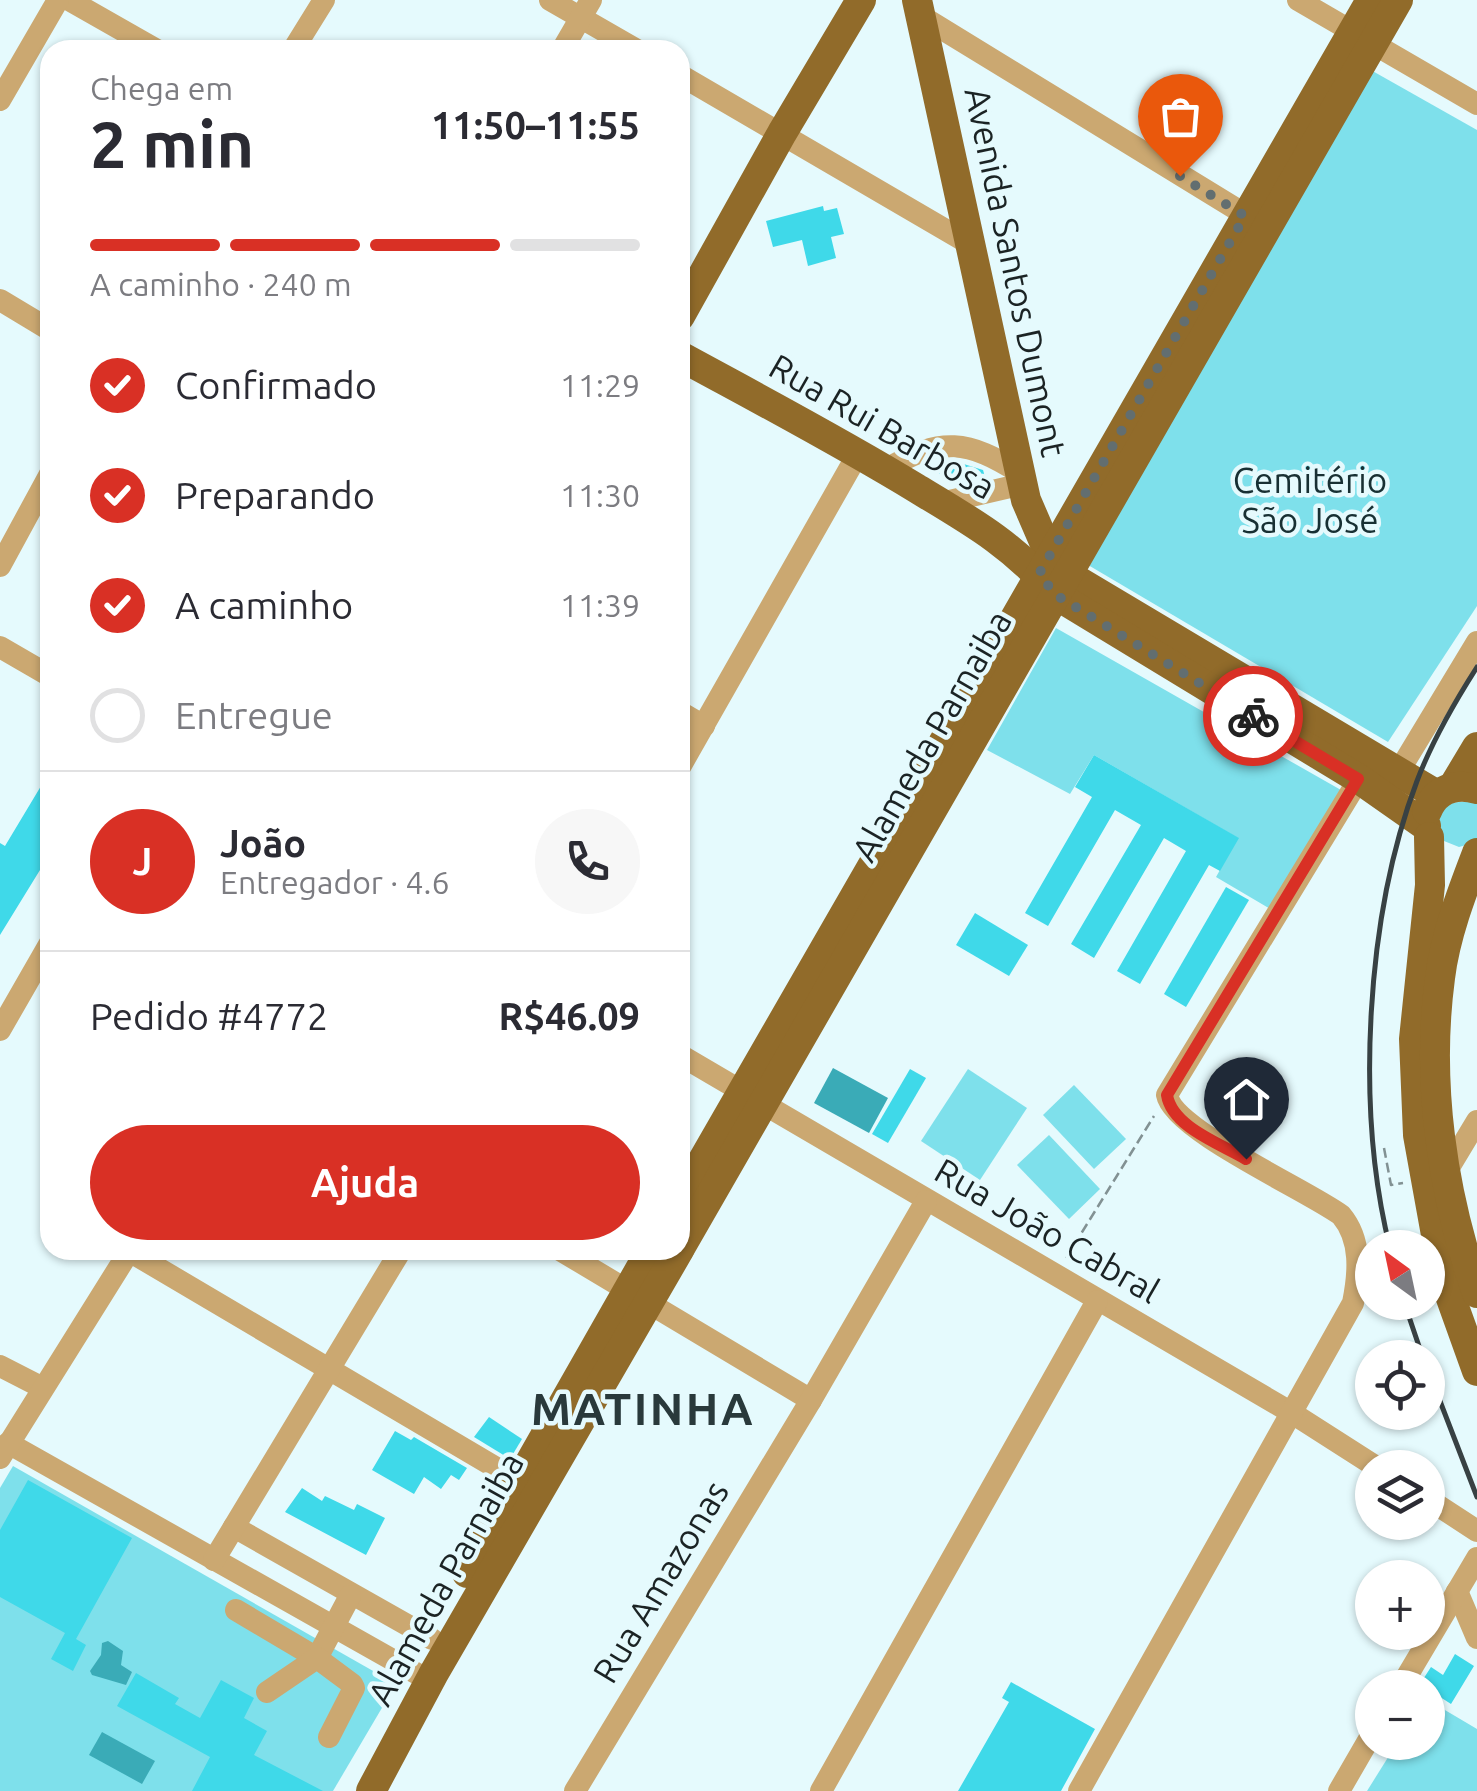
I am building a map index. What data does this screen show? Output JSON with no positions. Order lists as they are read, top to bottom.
{
  "streets": {
    "main road": ["Avenida Santos Dumont", "Rua Rui Barbosa", "Alameda Parnaiba"],
    "street": ["Rua João Cabral", "Rua Amazonas"]
  },
  "crossings": [
    ["Avenida Santos Dumont", "Rua Rui Barbosa"],
    ["Avenida Santos Dumont", "Alameda Parnaiba"],
    ["Rua Rui Barbosa", "Alameda Parnaiba"],
    ["Alameda Parnaiba", "Rua João Cabral"],
    ["Rua João Cabral", "Rua Amazonas"]
  ],
  "districts": ["MATINHA"],
  "parks": ["Cemitério São José"],
  "north": "top left",
  "page": {
    "heading": ["2 min", "Chega em", "11:50–11:55"],
    "panel": [
      "João",
      "Entregador · 4.6",
      "Pedido #4772",
      "R$46.09"
    ],
    "bar": "A caminho · 240 m",
    "list": [
      ["Confirmado", "11:29"],
      ["Preparando", "11:30"],
      ["A caminho", "11:39"],
      "Entregue"
    ],
    "round": "J",
    "buttons": "Ajuda",
    "map_buttons": ["+", "−"]
  }
}
